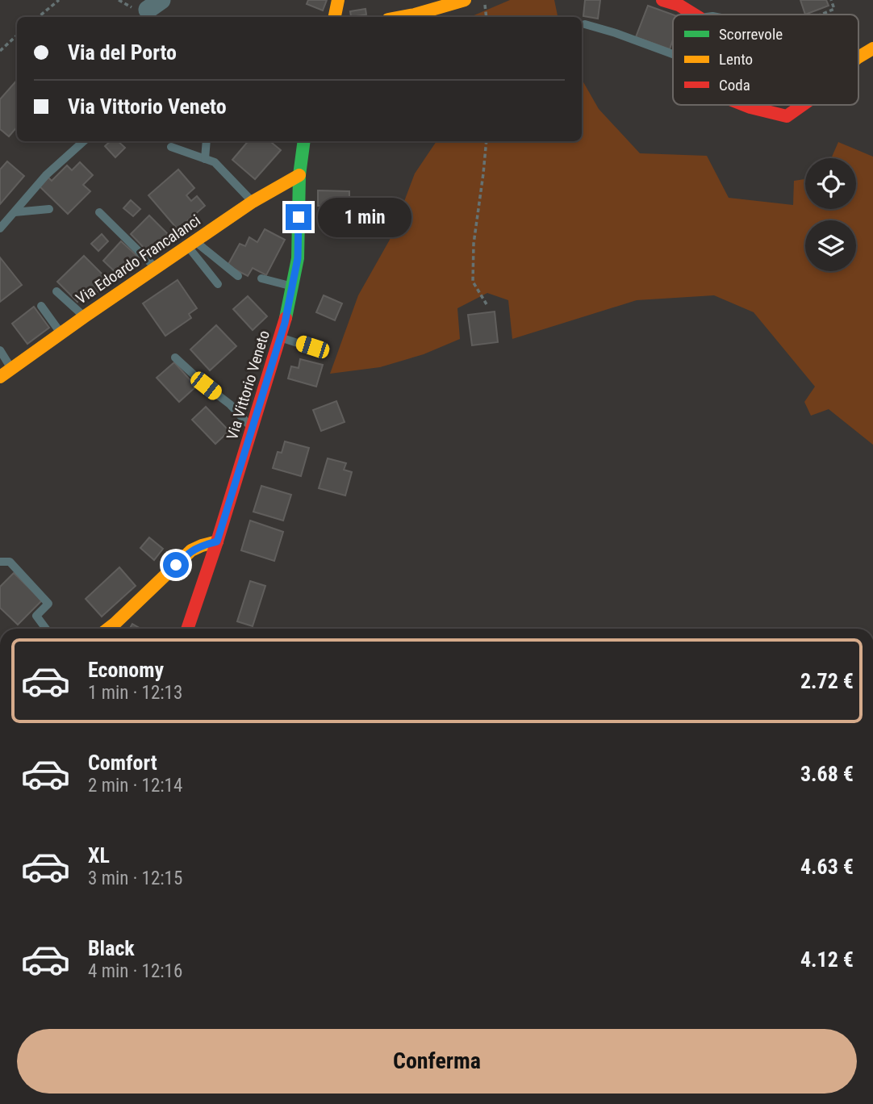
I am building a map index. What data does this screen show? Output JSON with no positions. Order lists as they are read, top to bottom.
{
  "streets": {
    "street": ["Via Edoardo Francalanci", "Via Vittorio Veneto"]
  },
  "crossings": [
    ["Via Edoardo Francalanci", "Via Vittorio Veneto"]
  ],
  "legend": ["Scorrevole", "Lento", "Coda"],
  "page": {
    "banner": ["Via del Porto", "Via Vittorio Veneto"],
    "bubble": "1 min",
    "list": [
      {
        "name": "Economy",
        "note": "1 min · 12:13",
        "value": "2.72 €"
      },
      {
        "name": "Comfort",
        "note": "2 min · 12:14",
        "value": "3.68 €"
      },
      {
        "name": "XL",
        "note": "3 min · 12:15",
        "value": "4.63 €"
      },
      {
        "name": "Black",
        "note": "4 min · 12:16",
        "value": "4.12 €"
      }
    ],
    "buttons": "Conferma"
  }
}
